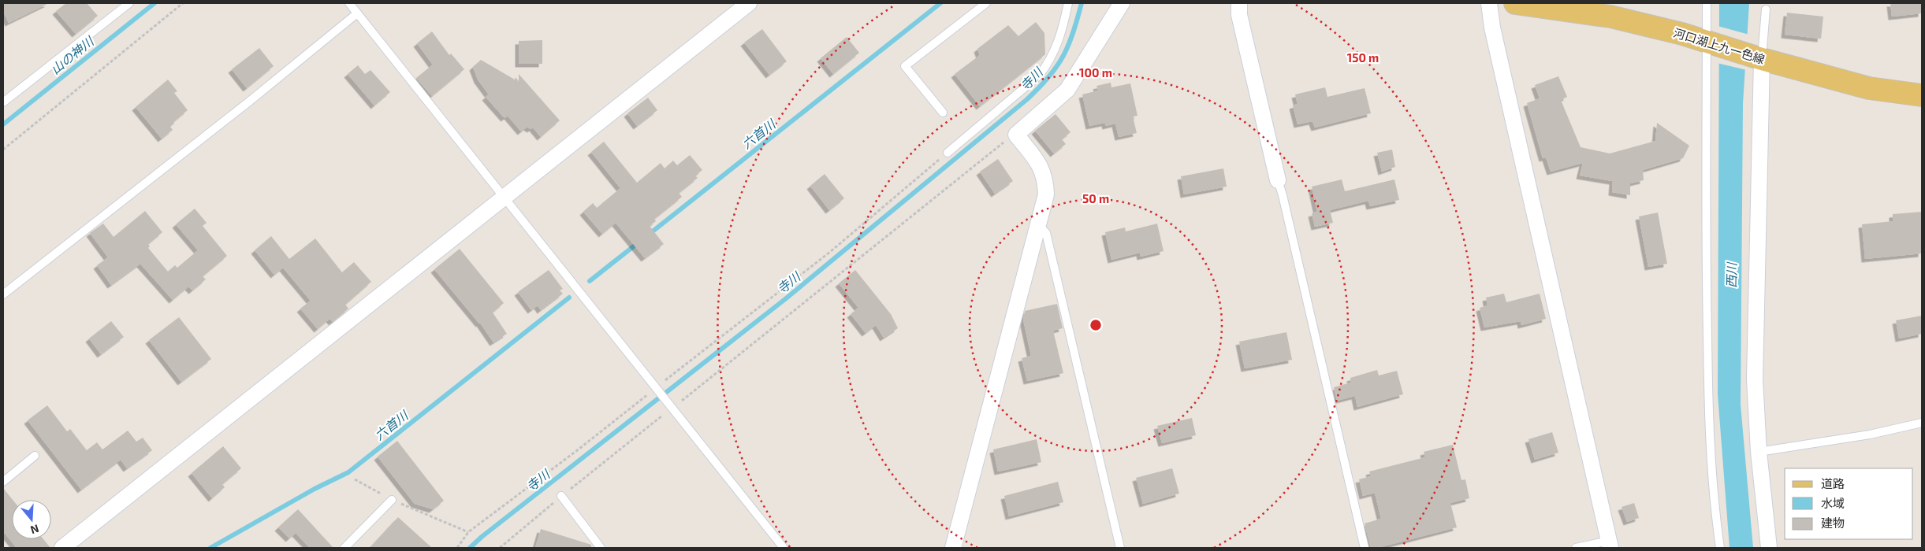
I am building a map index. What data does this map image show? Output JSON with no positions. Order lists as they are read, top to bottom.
{
  "streets": {
    "main road": ["河口湖上九一色線"]
  },
  "water": [
    "山の神川",
    "寺川",
    "六首川",
    "西川"
  ],
  "legend": ["道路", "水域", "建物"],
  "north": "bottom",
  "rings": ["150 m", "100 m", "50 m"]
}
